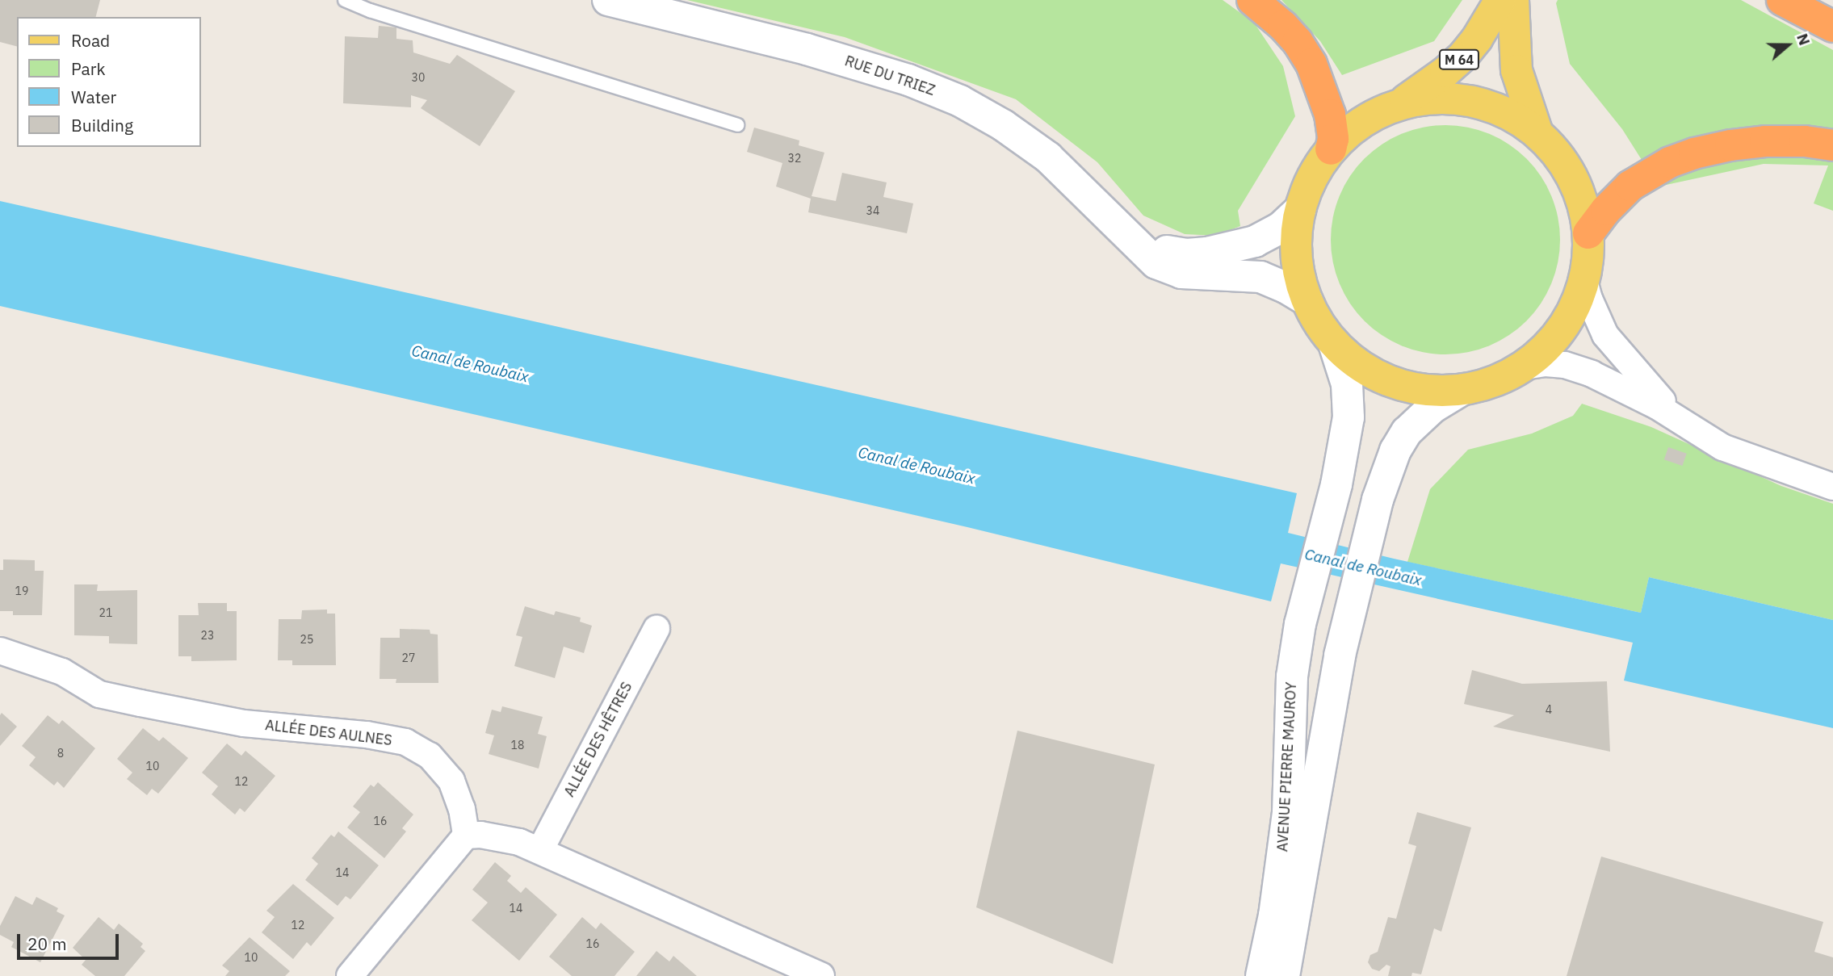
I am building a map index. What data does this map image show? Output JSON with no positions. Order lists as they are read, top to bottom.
{
  "streets": {
    "main road": ["M 64", "RUE DU TRIEZ", "AVENUE PIERRE MAUROY"],
    "street": ["ALLÉE DES AULNES", "ALLÉE DES HÊTRES"]
  },
  "water": ["Canal de Roubaix"],
  "house_numbers": [
    "30",
    "32",
    "34",
    "19",
    "21",
    "23",
    "25",
    "27",
    "4",
    "18",
    "8",
    "10",
    "12",
    "16",
    "14",
    "14",
    "12",
    "16",
    "10"
  ],
  "legend": [
    "Road",
    "Park",
    "Water",
    "Building"
  ],
  "scale_bar": "20 m",
  "north": "right"
}
